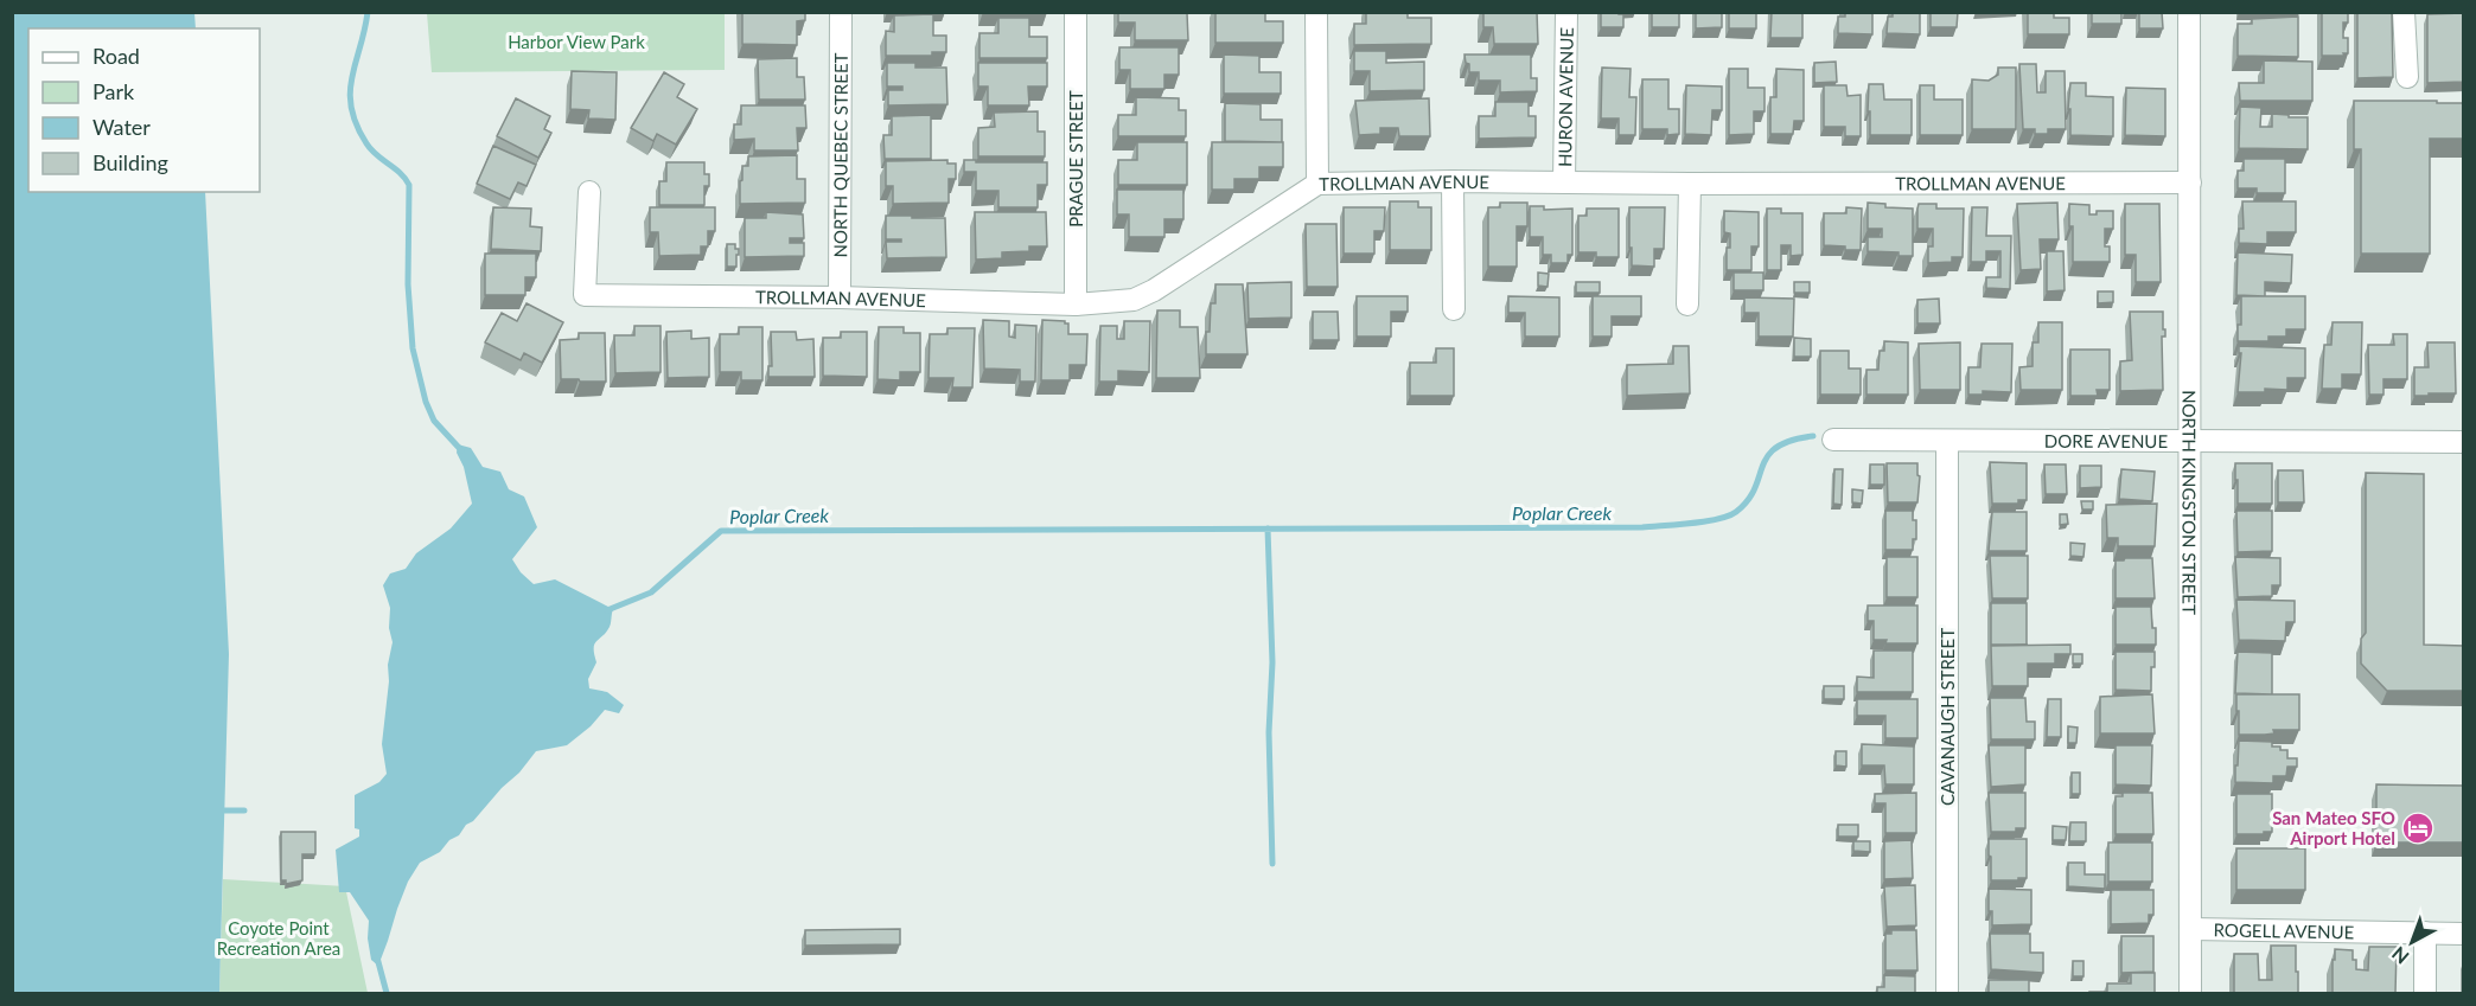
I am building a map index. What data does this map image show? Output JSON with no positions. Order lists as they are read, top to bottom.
{
  "streets": {
    "street": [
      "HURON AVENUE",
      "NORTH QUEBEC STREET",
      "PRAGUE STREET",
      "TROLLMAN AVENUE",
      "DORE AVENUE",
      "NORTH KINGSTON STREET",
      "CAVANAUGH STREET",
      "ROGELL AVENUE"
    ]
  },
  "crossings": [
    ["HURON AVENUE", "TROLLMAN AVENUE"],
    ["NORTH QUEBEC STREET", "TROLLMAN AVENUE"],
    ["PRAGUE STREET", "TROLLMAN AVENUE"],
    ["TROLLMAN AVENUE", "NORTH KINGSTON STREET"],
    ["DORE AVENUE", "NORTH KINGSTON STREET"],
    ["DORE AVENUE", "CAVANAUGH STREET"],
    ["NORTH KINGSTON STREET", "ROGELL AVENUE"]
  ],
  "water": ["Poplar Creek"],
  "parks": ["Harbor View Park", "Coyote Point Recreation Area"],
  "places": {
    "hotel": ["San Mateo SFO Airport Hotel"]
  },
  "legend": [
    "Road",
    "Park",
    "Water",
    "Building"
  ],
  "north": "bottom left"
}
